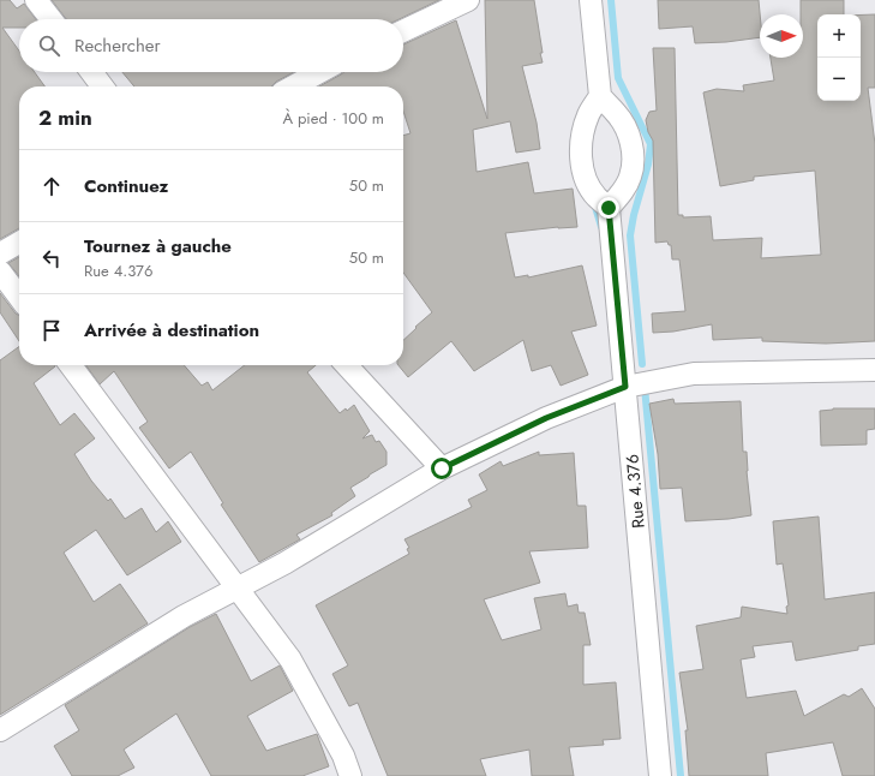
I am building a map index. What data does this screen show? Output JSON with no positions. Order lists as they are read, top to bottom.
{
  "streets": {
    "street": ["Rue 4.376"]
  },
  "north": "right",
  "page": {
    "map_buttons": ["+", "−"],
    "search": "Rechercher",
    "heading": ["2 min", "À pied · 100 m"],
    "list": [
      ["Continuez", "50 m"],
      ["Tournez à gauche", "Rue 4.376", "50 m"],
      "Arrivée à destination"
    ]
  }
}
